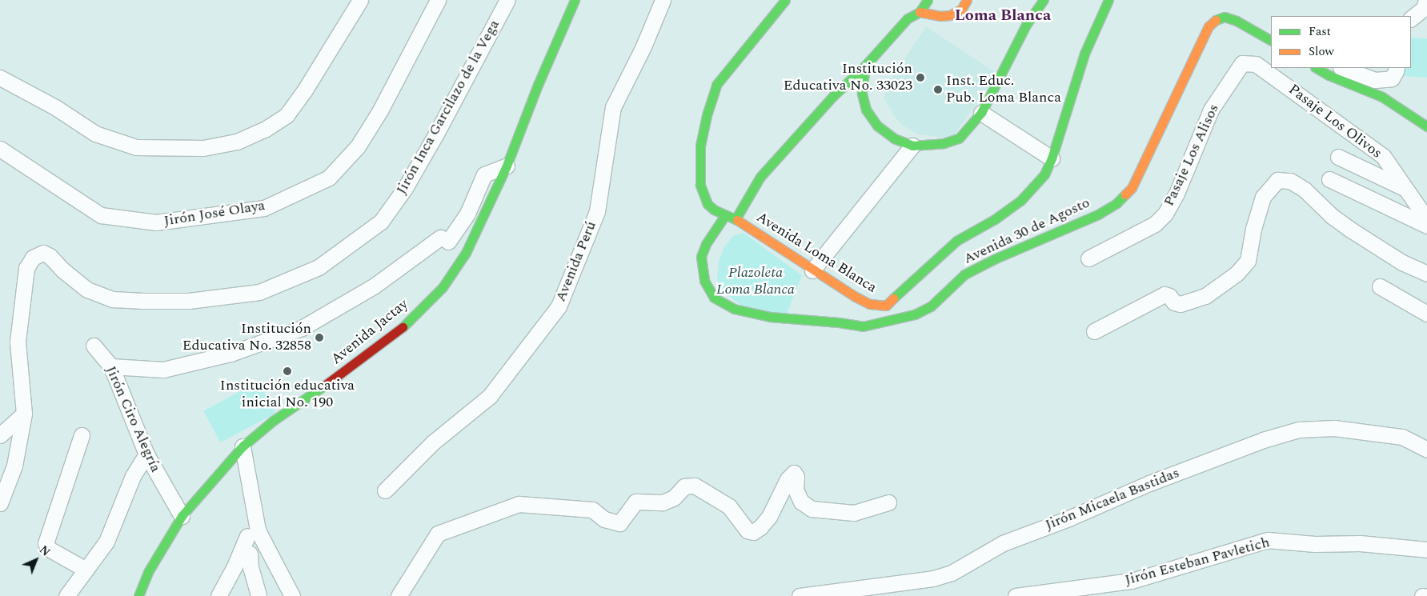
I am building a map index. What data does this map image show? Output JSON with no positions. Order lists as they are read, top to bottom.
{
  "streets": {
    "street": [
      "Jirón Inca Garcilazo de la Vega",
      "Pasaje Los Olivos",
      "Pasaje Los Alisos",
      "Jirón José Olaya",
      "Avenida 30 de Agosto",
      "Avenida Loma Blanca",
      "Avenida Perú",
      "Avenida Jactay",
      "Jirón Ciro Alegría",
      "Jirón Micaela Bastidas",
      "Jirón Esteban Pavletich"
    ]
  },
  "crossings": [
    ["Pasaje Los Olivos", "Pasaje Los Alisos"],
    ["Avenida 30 de Agosto", "Avenida Loma Blanca"],
    ["Avenida Jactay", "Jirón Ciro Alegría"]
  ],
  "districts": ["Loma Blanca"],
  "parks": ["Plazoleta Loma Blanca"],
  "places": [
    "Institución Educativa No. 33023",
    "Inst. Educ. Pub. Loma Blanca",
    "Institución Educativa No. 32858",
    "Institución educativa inicial No. 190"
  ],
  "legend": ["Fast", "Slow"],
  "north": "top right"
}
